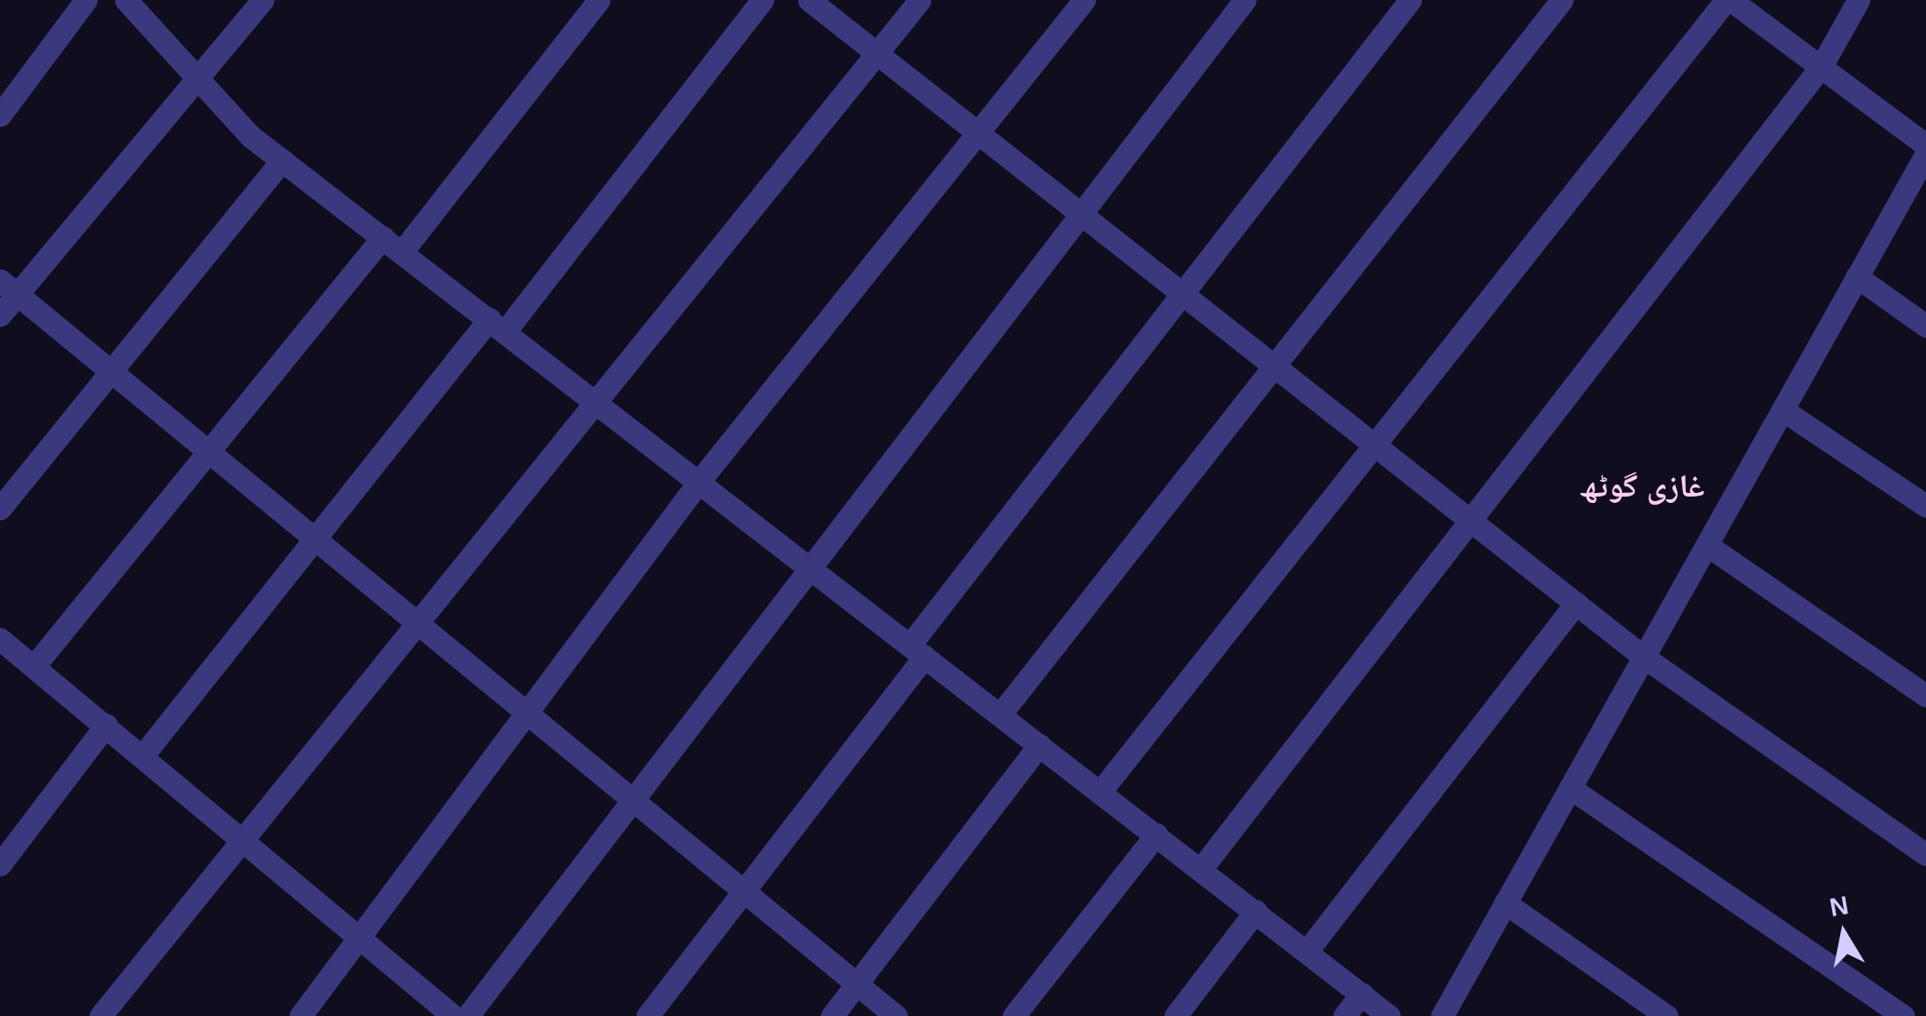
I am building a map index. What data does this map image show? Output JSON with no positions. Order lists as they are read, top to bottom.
{
  "districts": ["غازی گوٹھ"],
  "north": "top"
}
